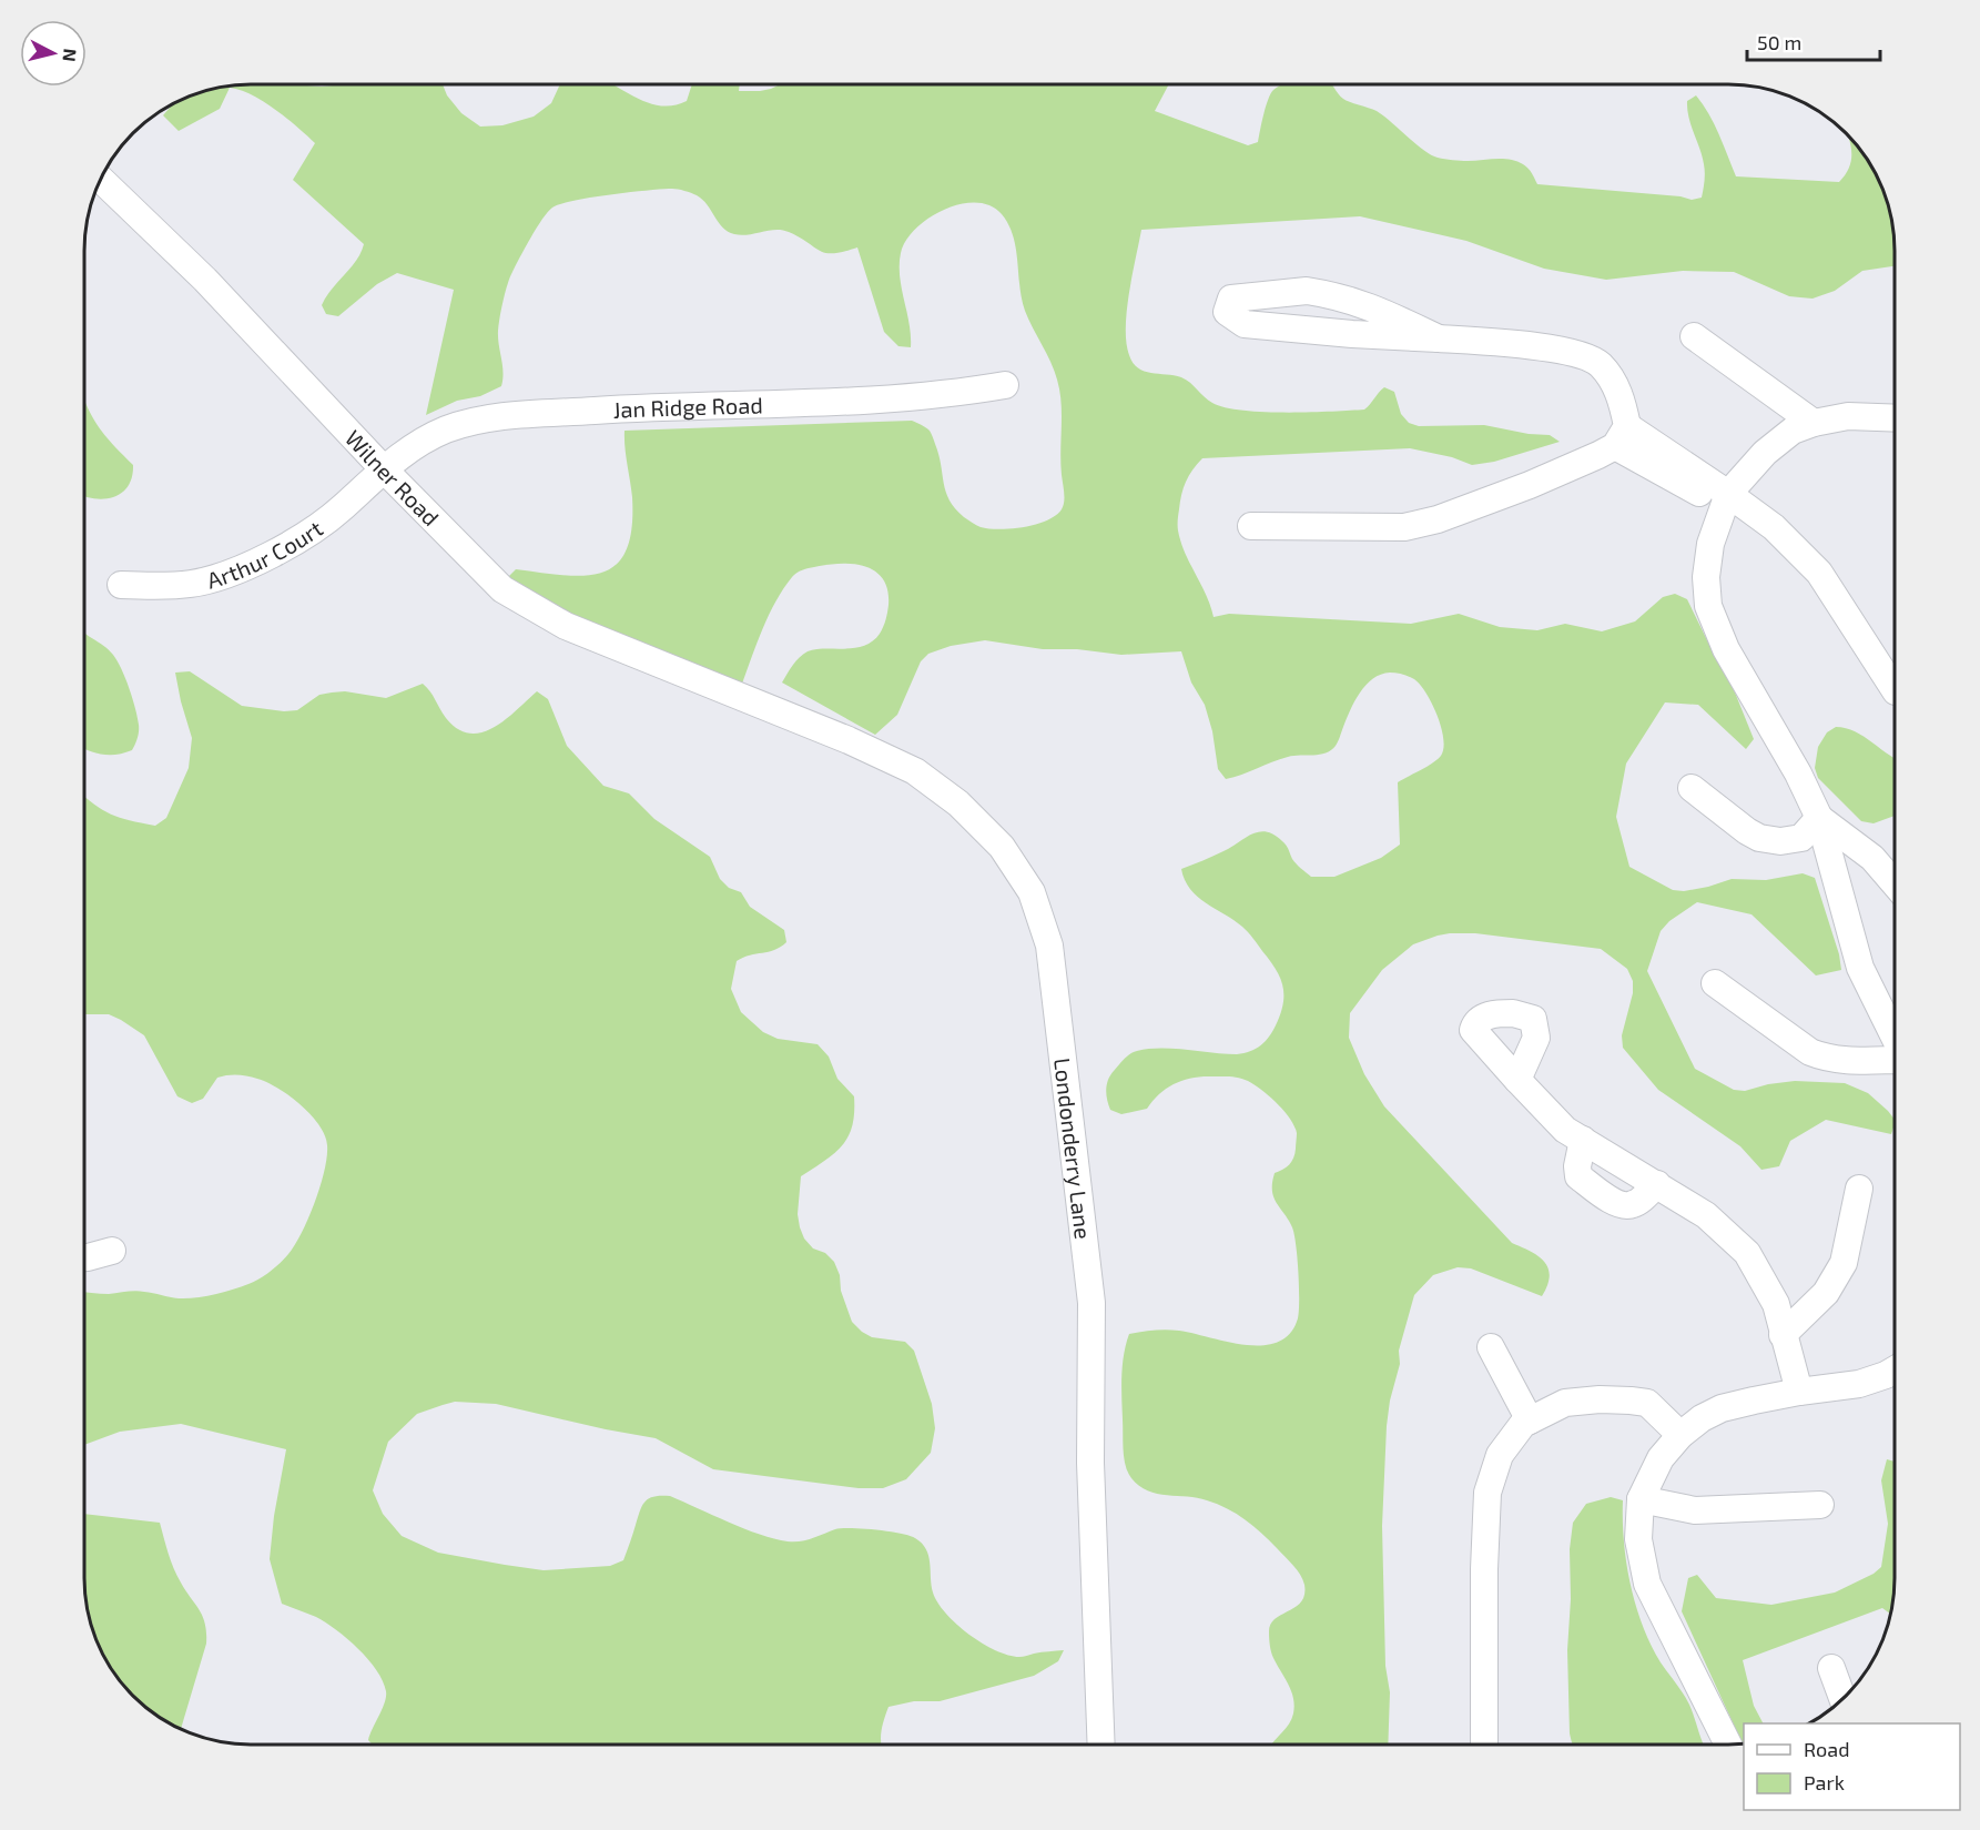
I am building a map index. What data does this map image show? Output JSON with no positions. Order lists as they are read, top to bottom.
{
  "streets": {
    "street": [
      "Jan Ridge Road",
      "Wilner Road",
      "Arthur Court",
      "Londonderry Lane"
    ]
  },
  "crossings": [
    ["Jan Ridge Road", "Wilner Road"],
    ["Jan Ridge Road", "Arthur Court"],
    ["Wilner Road", "Arthur Court"],
    ["Wilner Road", "Londonderry Lane"]
  ],
  "legend": ["Road", "Park"],
  "scale_bar": "50 m",
  "north": "right"
}
